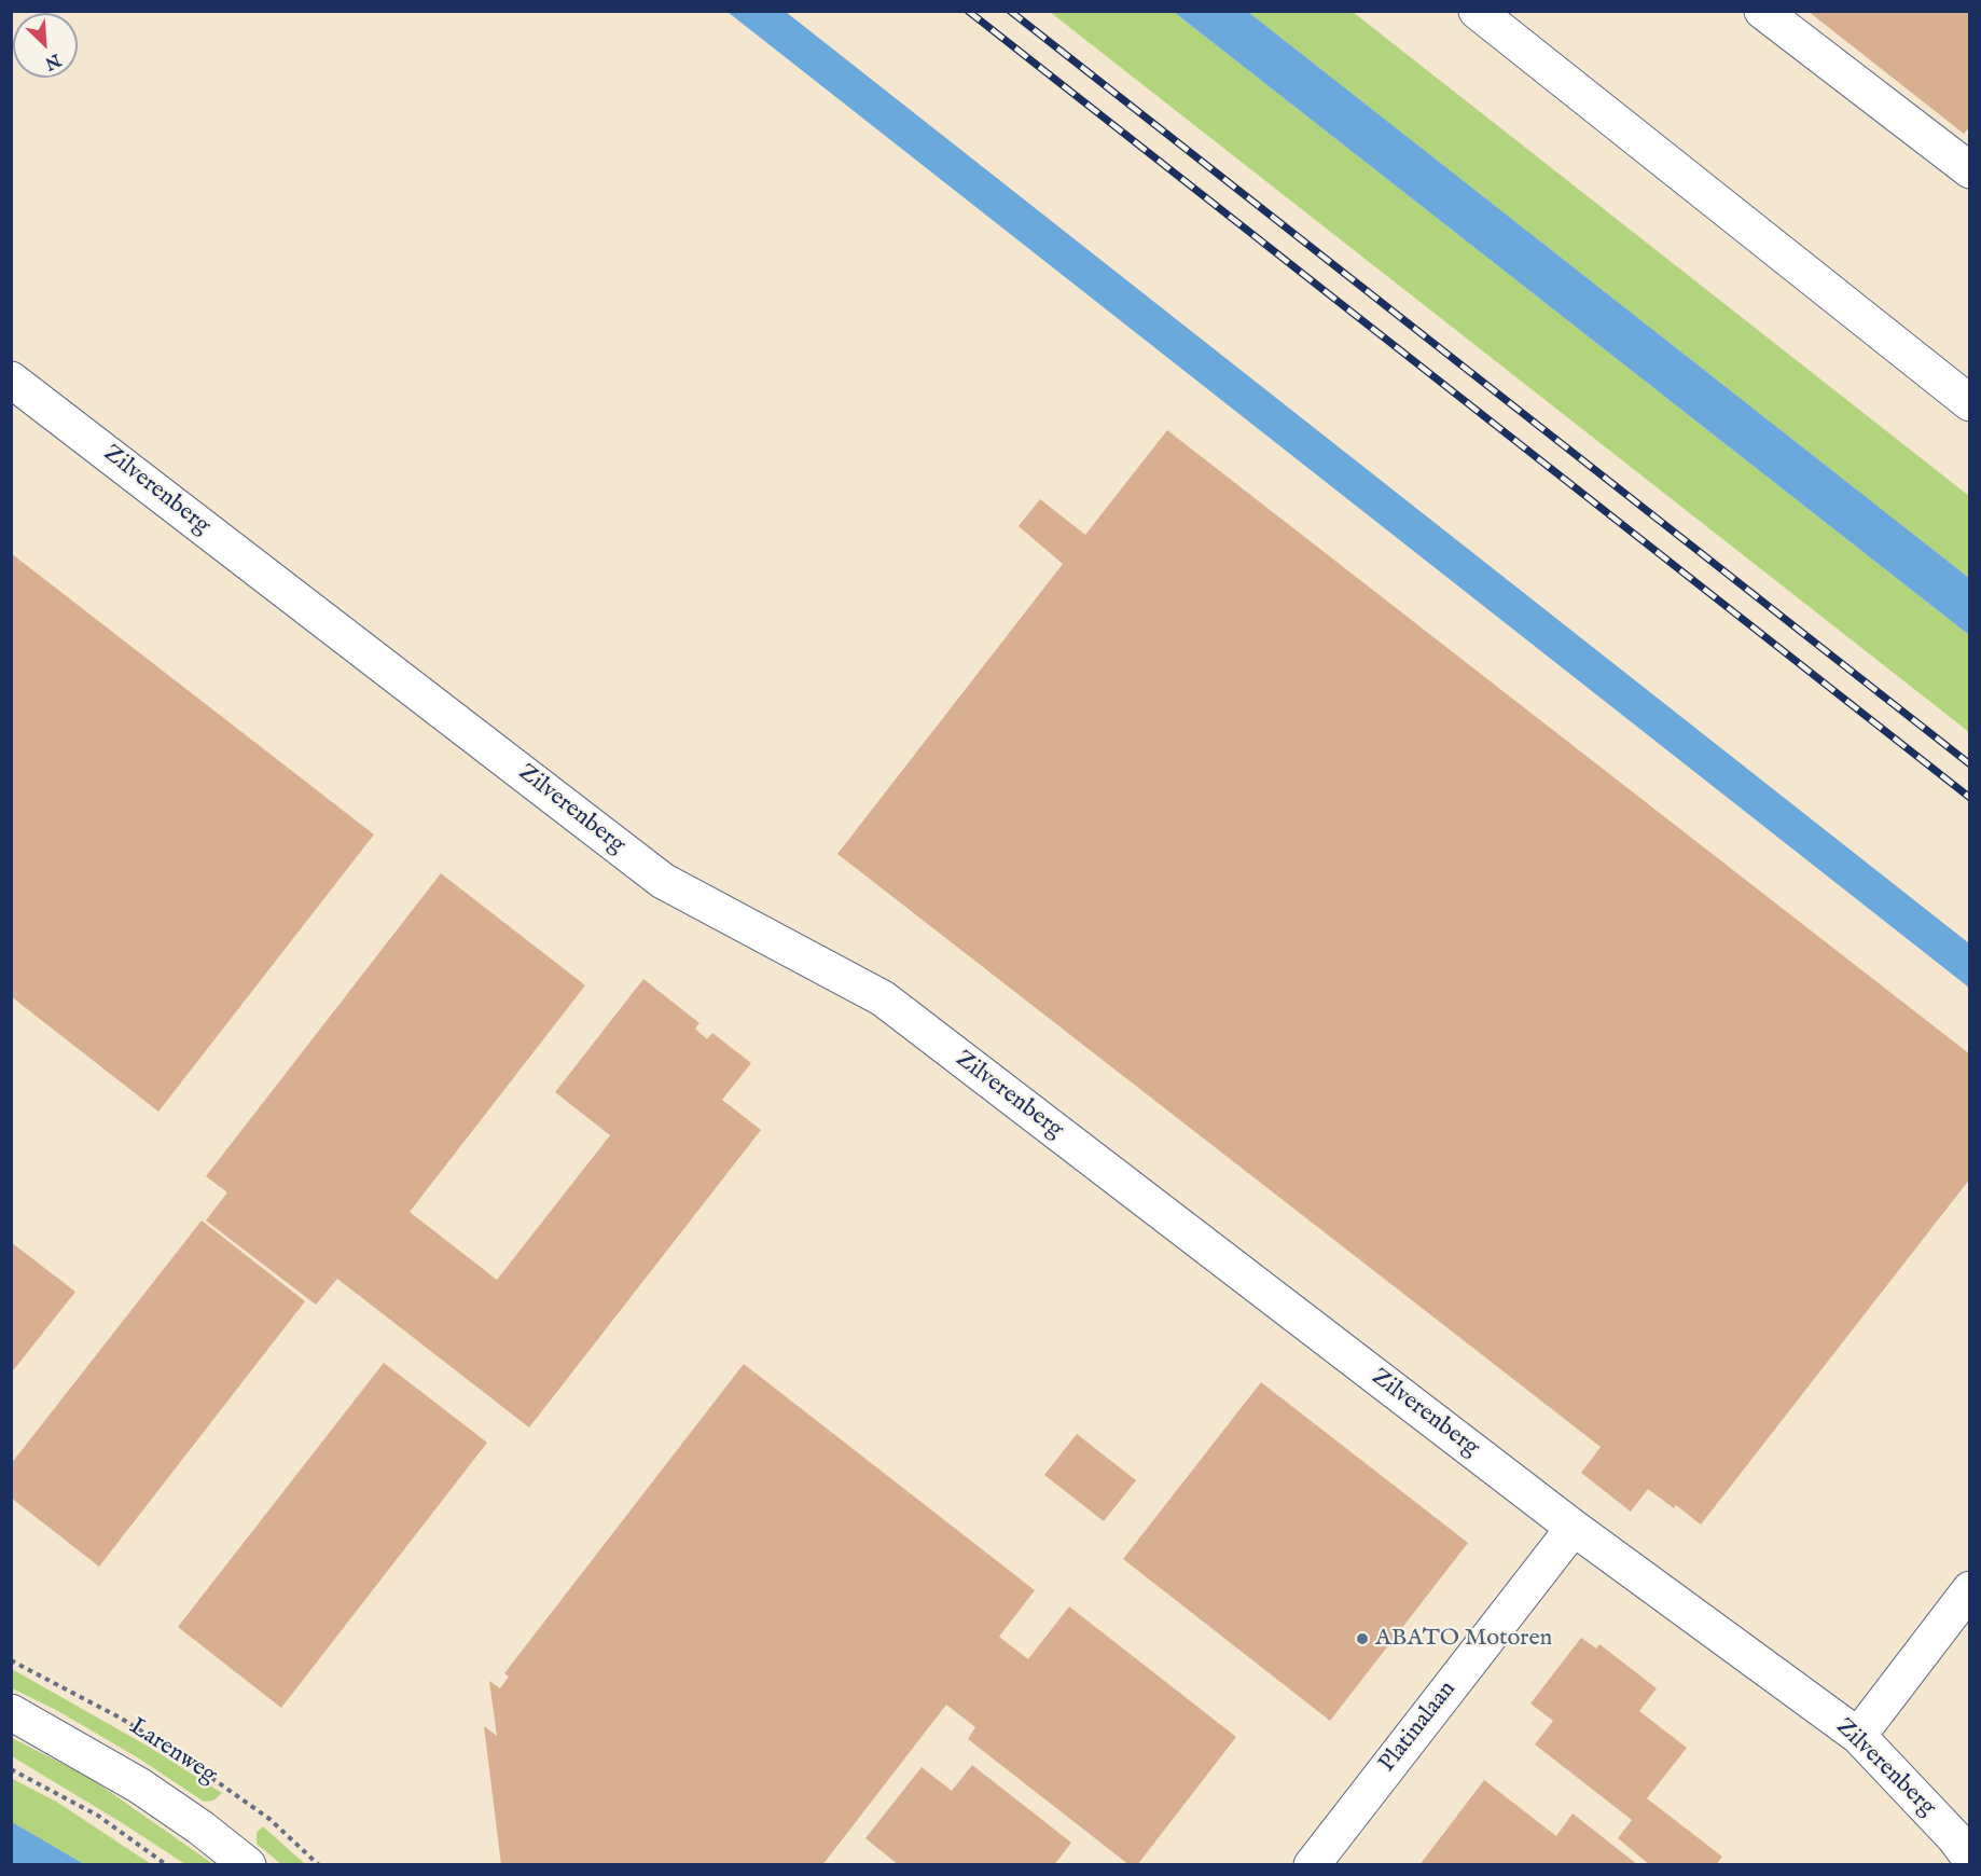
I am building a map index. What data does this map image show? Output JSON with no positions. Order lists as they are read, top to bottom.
{
  "streets": {
    "street": ["Zilverenberg", "Platinalaan", "Larenweg"]
  },
  "crossings": [
    ["Zilverenberg", "Platinalaan"]
  ],
  "places": ["ABATO Motoren"],
  "north": "bottom right"
}
